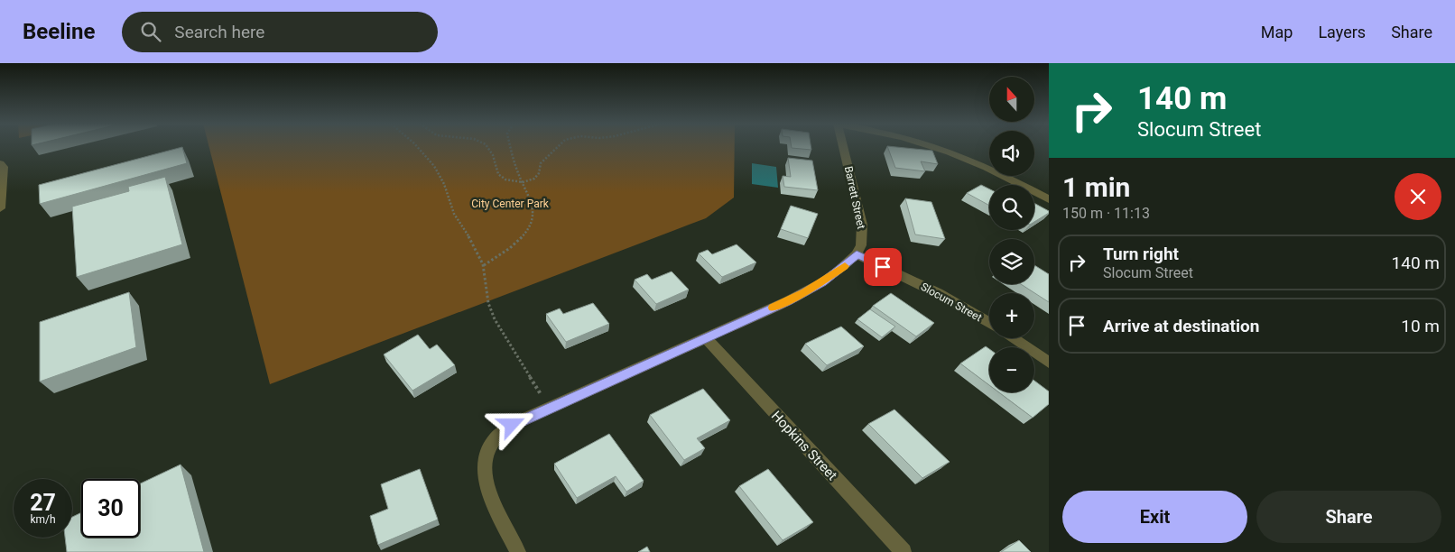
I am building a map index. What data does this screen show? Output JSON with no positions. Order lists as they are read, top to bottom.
{
  "streets": {
    "street": ["Barrett Street", "Slocum Street", "Hopkins Street"]
  },
  "crossings": [
    ["Barrett Street", "Slocum Street"]
  ],
  "parks": ["City Center Park"],
  "north": "top",
  "page": {
    "header": "Beeline",
    "search": "Search here",
    "nav": ["Map", "Layers", "Share"],
    "turn": ["140 m", "Slocum Street"],
    "map_buttons": ["+", "−"],
    "heading": ["1 min", "150 m · 11:13"],
    "list": [
      {
        "name": "Turn right",
        "note": "Slocum Street",
        "value": "140 m"
      },
      {
        "name": "Arrive at destination",
        "value": "10 m"
      }
    ],
    "speed": "27 km/h",
    "limit": "30",
    "buttons": ["Exit", "Share"]
  }
}
